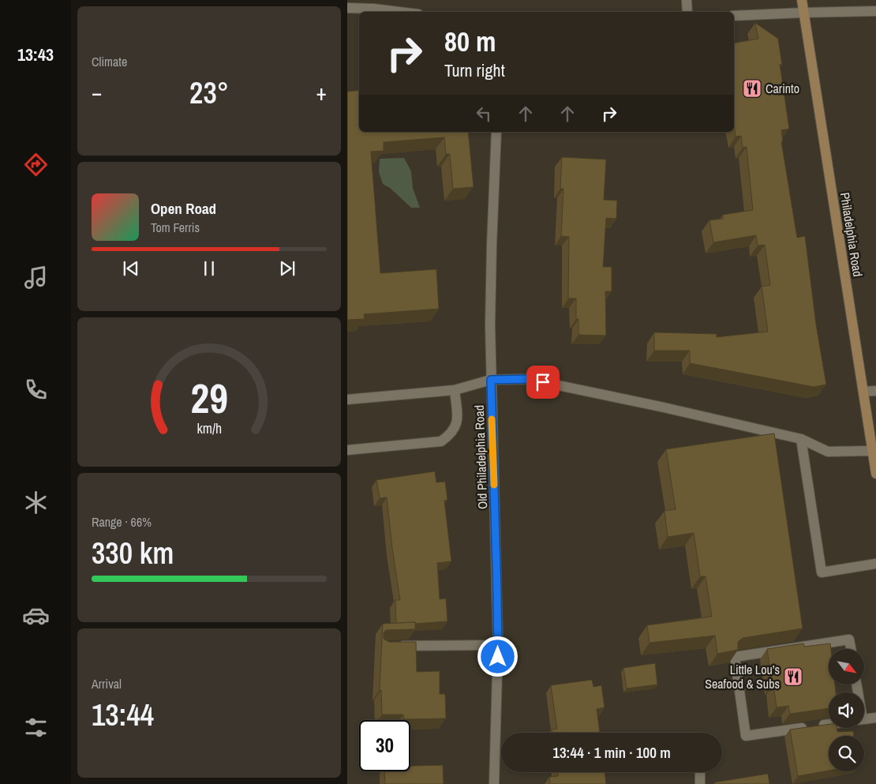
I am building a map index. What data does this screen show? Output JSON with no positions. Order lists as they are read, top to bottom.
{
  "streets": {
    "main road": ["Philadelphia Road"],
    "street": ["Old Philadelphia Road"]
  },
  "places": {
    "restaurant": ["Carinto", "Little Lou’s Seafood & Subs"]
  },
  "north": "bottom right",
  "page": {
    "tabs": "13:43",
    "tile": [
      "Climate",
      ["Range · 66%", "330 km"],
      ["Arrival", "13:44"]
    ],
    "turn": ["80 m", "Turn right"],
    "heat": ["−", "23°", "+"],
    "song": ["Open Road", "Tom Ferris"],
    "limit": "30",
    "trip": "13:44 · 1 min · 100 m",
    "gauge": ["29", "km/h"]
  }
}
